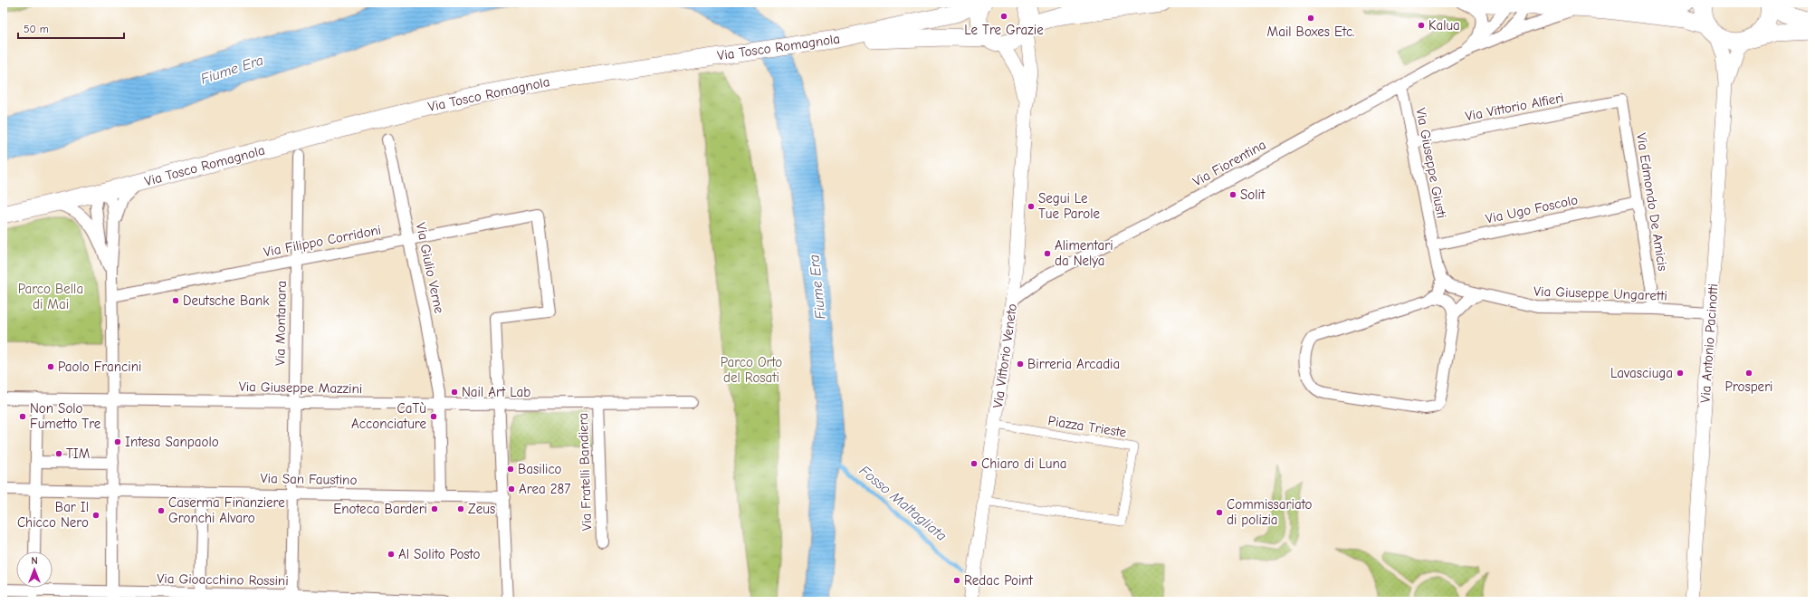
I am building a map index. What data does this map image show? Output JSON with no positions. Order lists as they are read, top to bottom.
{
  "streets": {
    "main road": ["Via Tosco Romagnola"],
    "street": [
      "Via Vittorio Alfieri",
      "Via Fiorentina",
      "Via Giuseppe Giusti",
      "Via Edmondo De Amicis",
      "Via Ugo Foscolo",
      "Via Filippo Corridoni",
      "Via Giulio Verne",
      "Via Giuseppe Ungaretti",
      "Via Montanara",
      "Via Antonio Pacinotti",
      "Via Vittorio Veneto",
      "Via Giuseppe Mazzini",
      "Piazza Trieste",
      "Via Fratelli Bandiera",
      "Via San Faustino",
      "Via Gioacchino Rossini"
    ]
  },
  "crossings": [
    ["Via Vittorio Alfieri", "Via Giuseppe Giusti"],
    ["Via Vittorio Alfieri", "Via Edmondo De Amicis"],
    ["Via Fiorentina", "Via Giuseppe Giusti"],
    ["Via Fiorentina", "Via Vittorio Veneto"],
    ["Via Giuseppe Giusti", "Via Ugo Foscolo"],
    ["Via Edmondo De Amicis", "Via Ugo Foscolo"],
    ["Via Edmondo De Amicis", "Via Giuseppe Ungaretti"],
    ["Via Filippo Corridoni", "Via Giulio Verne"],
    ["Via Filippo Corridoni", "Via Montanara"],
    ["Via Filippo Corridoni", "Via Giuseppe Mazzini"],
    ["Via Giulio Verne", "Via Giuseppe Mazzini"],
    ["Via Giulio Verne", "Via San Faustino"],
    ["Via Giuseppe Ungaretti", "Via Antonio Pacinotti"],
    ["Via Montanara", "Via Giuseppe Mazzini"],
    ["Via Montanara", "Via San Faustino"],
    ["Via Montanara", "Via Gioacchino Rossini"],
    ["Via Vittorio Veneto", "Piazza Trieste"],
    ["Via Giuseppe Mazzini", "Via Fratelli Bandiera"]
  ],
  "water": ["Fiume Era", "Fosso Maltagliata"],
  "parks": ["Parco Bella di Mai", "Parco Orto del Rosati"],
  "places": [
    "Le Tre Grazie",
    "Mail Boxes Etc.",
    "Kalua",
    "Solit",
    "Segui Le Tue Parole",
    "Alimentari da Nelya",
    "Deutsche Bank",
    "Birreria Arcadia",
    "Paolo Francini",
    "Lavasciuga",
    "Prosperi",
    "Nail Art Lab",
    "Non Solo Fumetto Tre",
    "CaTù Acconciature",
    "Intesa Sanpaolo",
    "TIM",
    "Chiaro di Luna",
    "Basilico",
    "Area 287",
    "Enoteca Barderi",
    "Zeus",
    "Caserma Finanziere Gronchi Alvaro",
    "Commissariato di polizia",
    "Bar Il Chicco Nero",
    "Al Solito Posto",
    "Redac Point"
  ],
  "scale_bar": "50 m",
  "north": "top"
}
